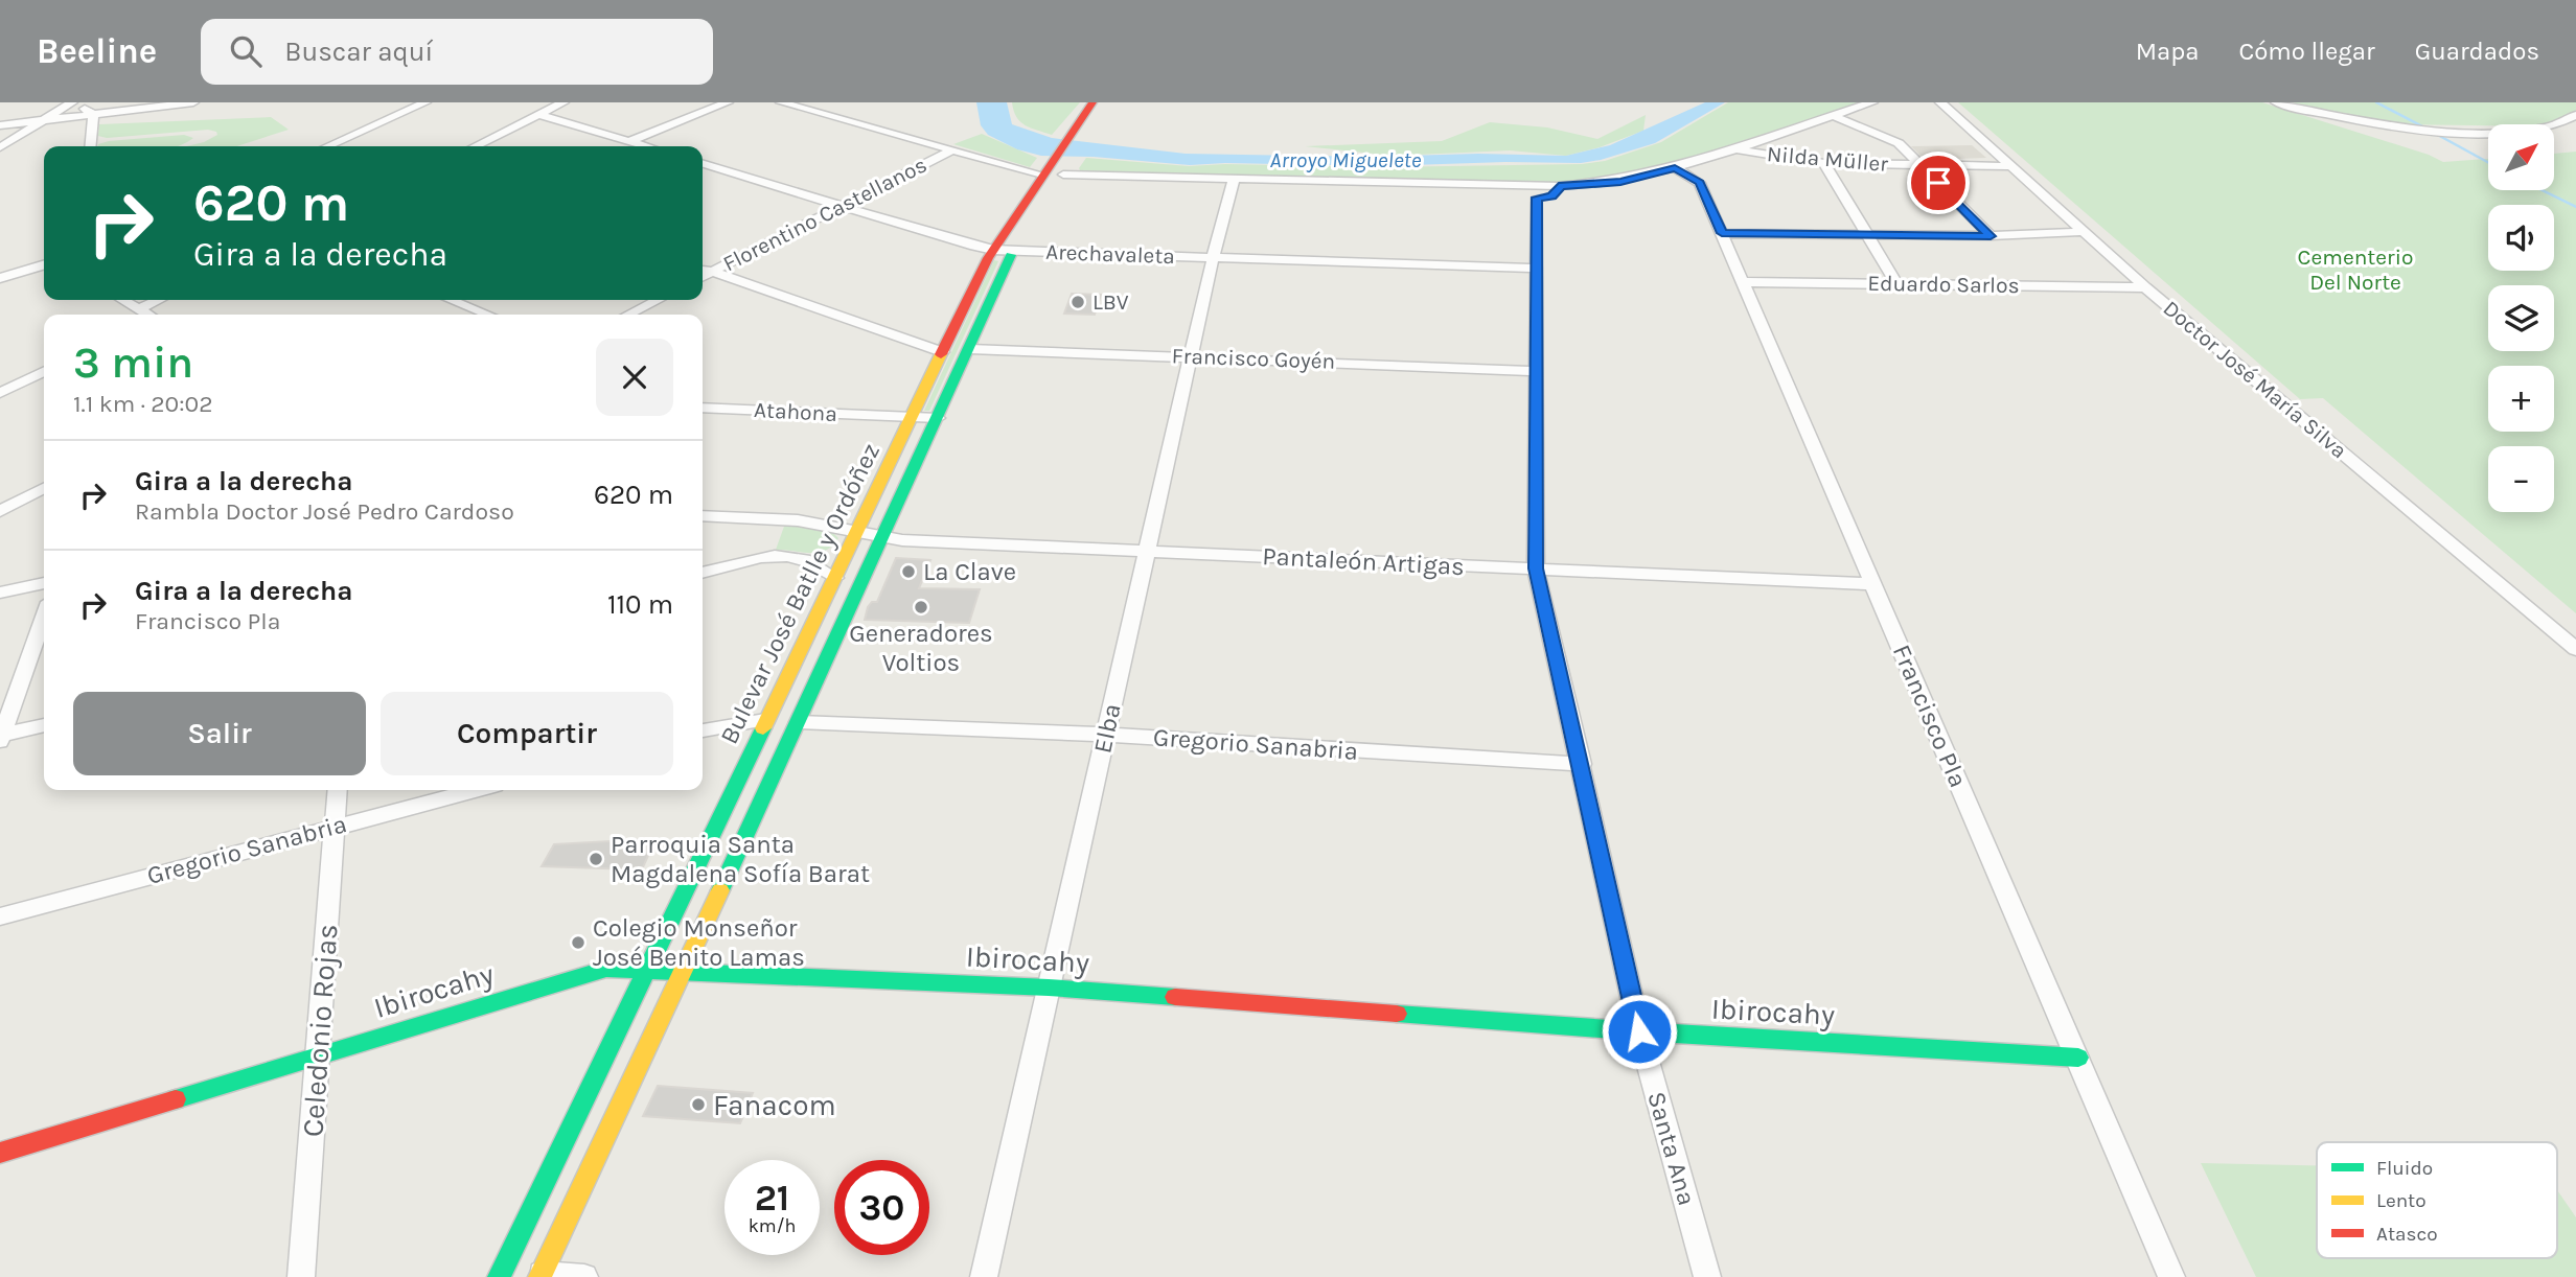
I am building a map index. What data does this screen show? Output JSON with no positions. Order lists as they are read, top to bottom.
{
  "streets": {
    "main road": ["Bulevar José Batlle y Ordóñez", "Ibirocahy"],
    "street": [
      "Nilda Müller",
      "Florentino Castellanos",
      "Arechavaleta",
      "Eduardo Sarlos",
      "Francisco Goyén",
      "Doctor José María Silva",
      "Atahona",
      "Pantaleón Artigas",
      "Francisco Pla",
      "Elba",
      "Gregorio Sanabria",
      "Celedonio Rojas",
      "Santa Ana"
    ]
  },
  "crossings": [
    ["Nilda Müller", "Doctor José María Silva"],
    ["Florentino Castellanos", "Arechavaleta"],
    ["Arechavaleta", "Bulevar José Batlle y Ordóñez"],
    ["Arechavaleta", "Elba"],
    ["Arechavaleta", "Santa Ana"],
    ["Eduardo Sarlos", "Doctor José María Silva"],
    ["Eduardo Sarlos", "Francisco Pla"],
    ["Francisco Goyén", "Bulevar José Batlle y Ordóñez"],
    ["Francisco Goyén", "Elba"],
    ["Francisco Goyén", "Santa Ana"],
    ["Atahona", "Bulevar José Batlle y Ordóñez"],
    ["Pantaleón Artigas", "Bulevar José Batlle y Ordóñez"],
    ["Pantaleón Artigas", "Francisco Pla"],
    ["Pantaleón Artigas", "Elba"],
    ["Pantaleón Artigas", "Santa Ana"],
    ["Bulevar José Batlle y Ordóñez", "Gregorio Sanabria"],
    ["Bulevar José Batlle y Ordóñez", "Ibirocahy"],
    ["Francisco Pla", "Ibirocahy"],
    ["Elba", "Gregorio Sanabria"],
    ["Elba", "Ibirocahy"],
    ["Gregorio Sanabria", "Celedonio Rojas"],
    ["Gregorio Sanabria", "Santa Ana"],
    ["Ibirocahy", "Celedonio Rojas"],
    ["Ibirocahy", "Santa Ana"]
  ],
  "water": ["Arroyo Miguelete"],
  "parks": ["Cementerio Del Norte"],
  "places": [
    "LBV",
    "La Clave",
    "Generadores Voltios",
    "Parroquia Santa Magdalena Sofía Barat",
    "Colegio Monseñor José Benito Lamas",
    "Fanacom"
  ],
  "legend": ["Fluido", "Lento", "Atasco"],
  "north": "top right",
  "page": {
    "header": "Beeline",
    "search": "Buscar aquí",
    "nav": ["Mapa", "Cómo llegar", "Guardados"],
    "map_buttons": ["+", "−"],
    "turn": ["620 m", "Gira a la derecha"],
    "heading": ["3 min", "1.1 km · 20:02"],
    "list": [
      {
        "name": "Gira a la derecha",
        "note": "Rambla Doctor José Pedro Cardoso",
        "value": "620 m"
      },
      {
        "name": "Gira a la derecha",
        "note": "Francisco Pla",
        "value": "110 m"
      }
    ],
    "buttons": ["Salir", "Compartir"],
    "speed": "21 km/h",
    "limit": "30"
  }
}
